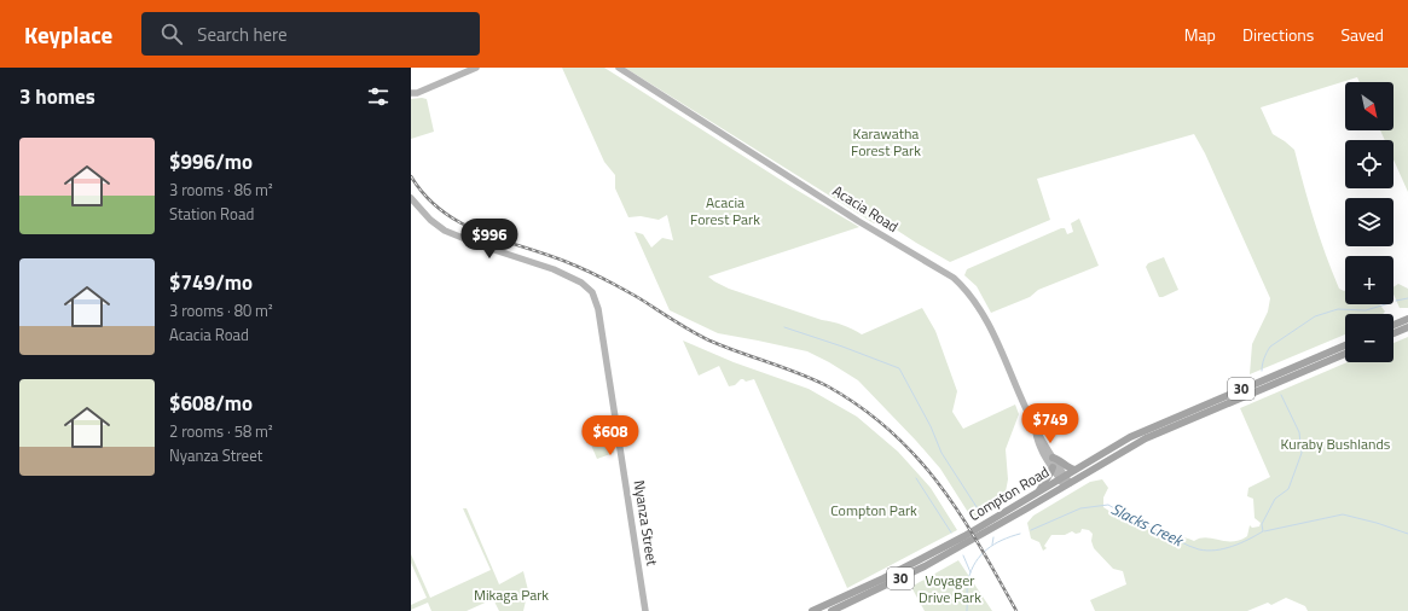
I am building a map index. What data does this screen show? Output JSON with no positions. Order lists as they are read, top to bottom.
{
  "streets": {
    "main road": ["30", "Compton Road"],
    "street": ["Acacia Road", "Nyanza Street"]
  },
  "crossings": [
    ["Acacia Road", "Compton Road"]
  ],
  "water": ["Slacks Creek"],
  "parks": [
    "Karawatha Forest Park",
    "Acacia Forest Park",
    "Kuraby Bushlands",
    "Compton Park",
    "Voyager Drive Park",
    "Mikaga Park"
  ],
  "north": "bottom right",
  "page": {
    "header": "Keyplace",
    "search": "Search here",
    "nav": ["Map", "Directions", "Saved"],
    "heading": "3 homes",
    "map_buttons": ["+", "−"],
    "list": [
      {
        "name": "$996/mo",
        "note": "3 rooms · 86 m² · Station Road"
      },
      {
        "name": "$749/mo",
        "note": "3 rooms · 80 m² · Acacia Road"
      },
      {
        "name": "$608/mo",
        "note": "2 rooms · 58 m² · Nyanza Street"
      }
    ],
    "price": ["$996", "$749", "$608"]
  }
}
